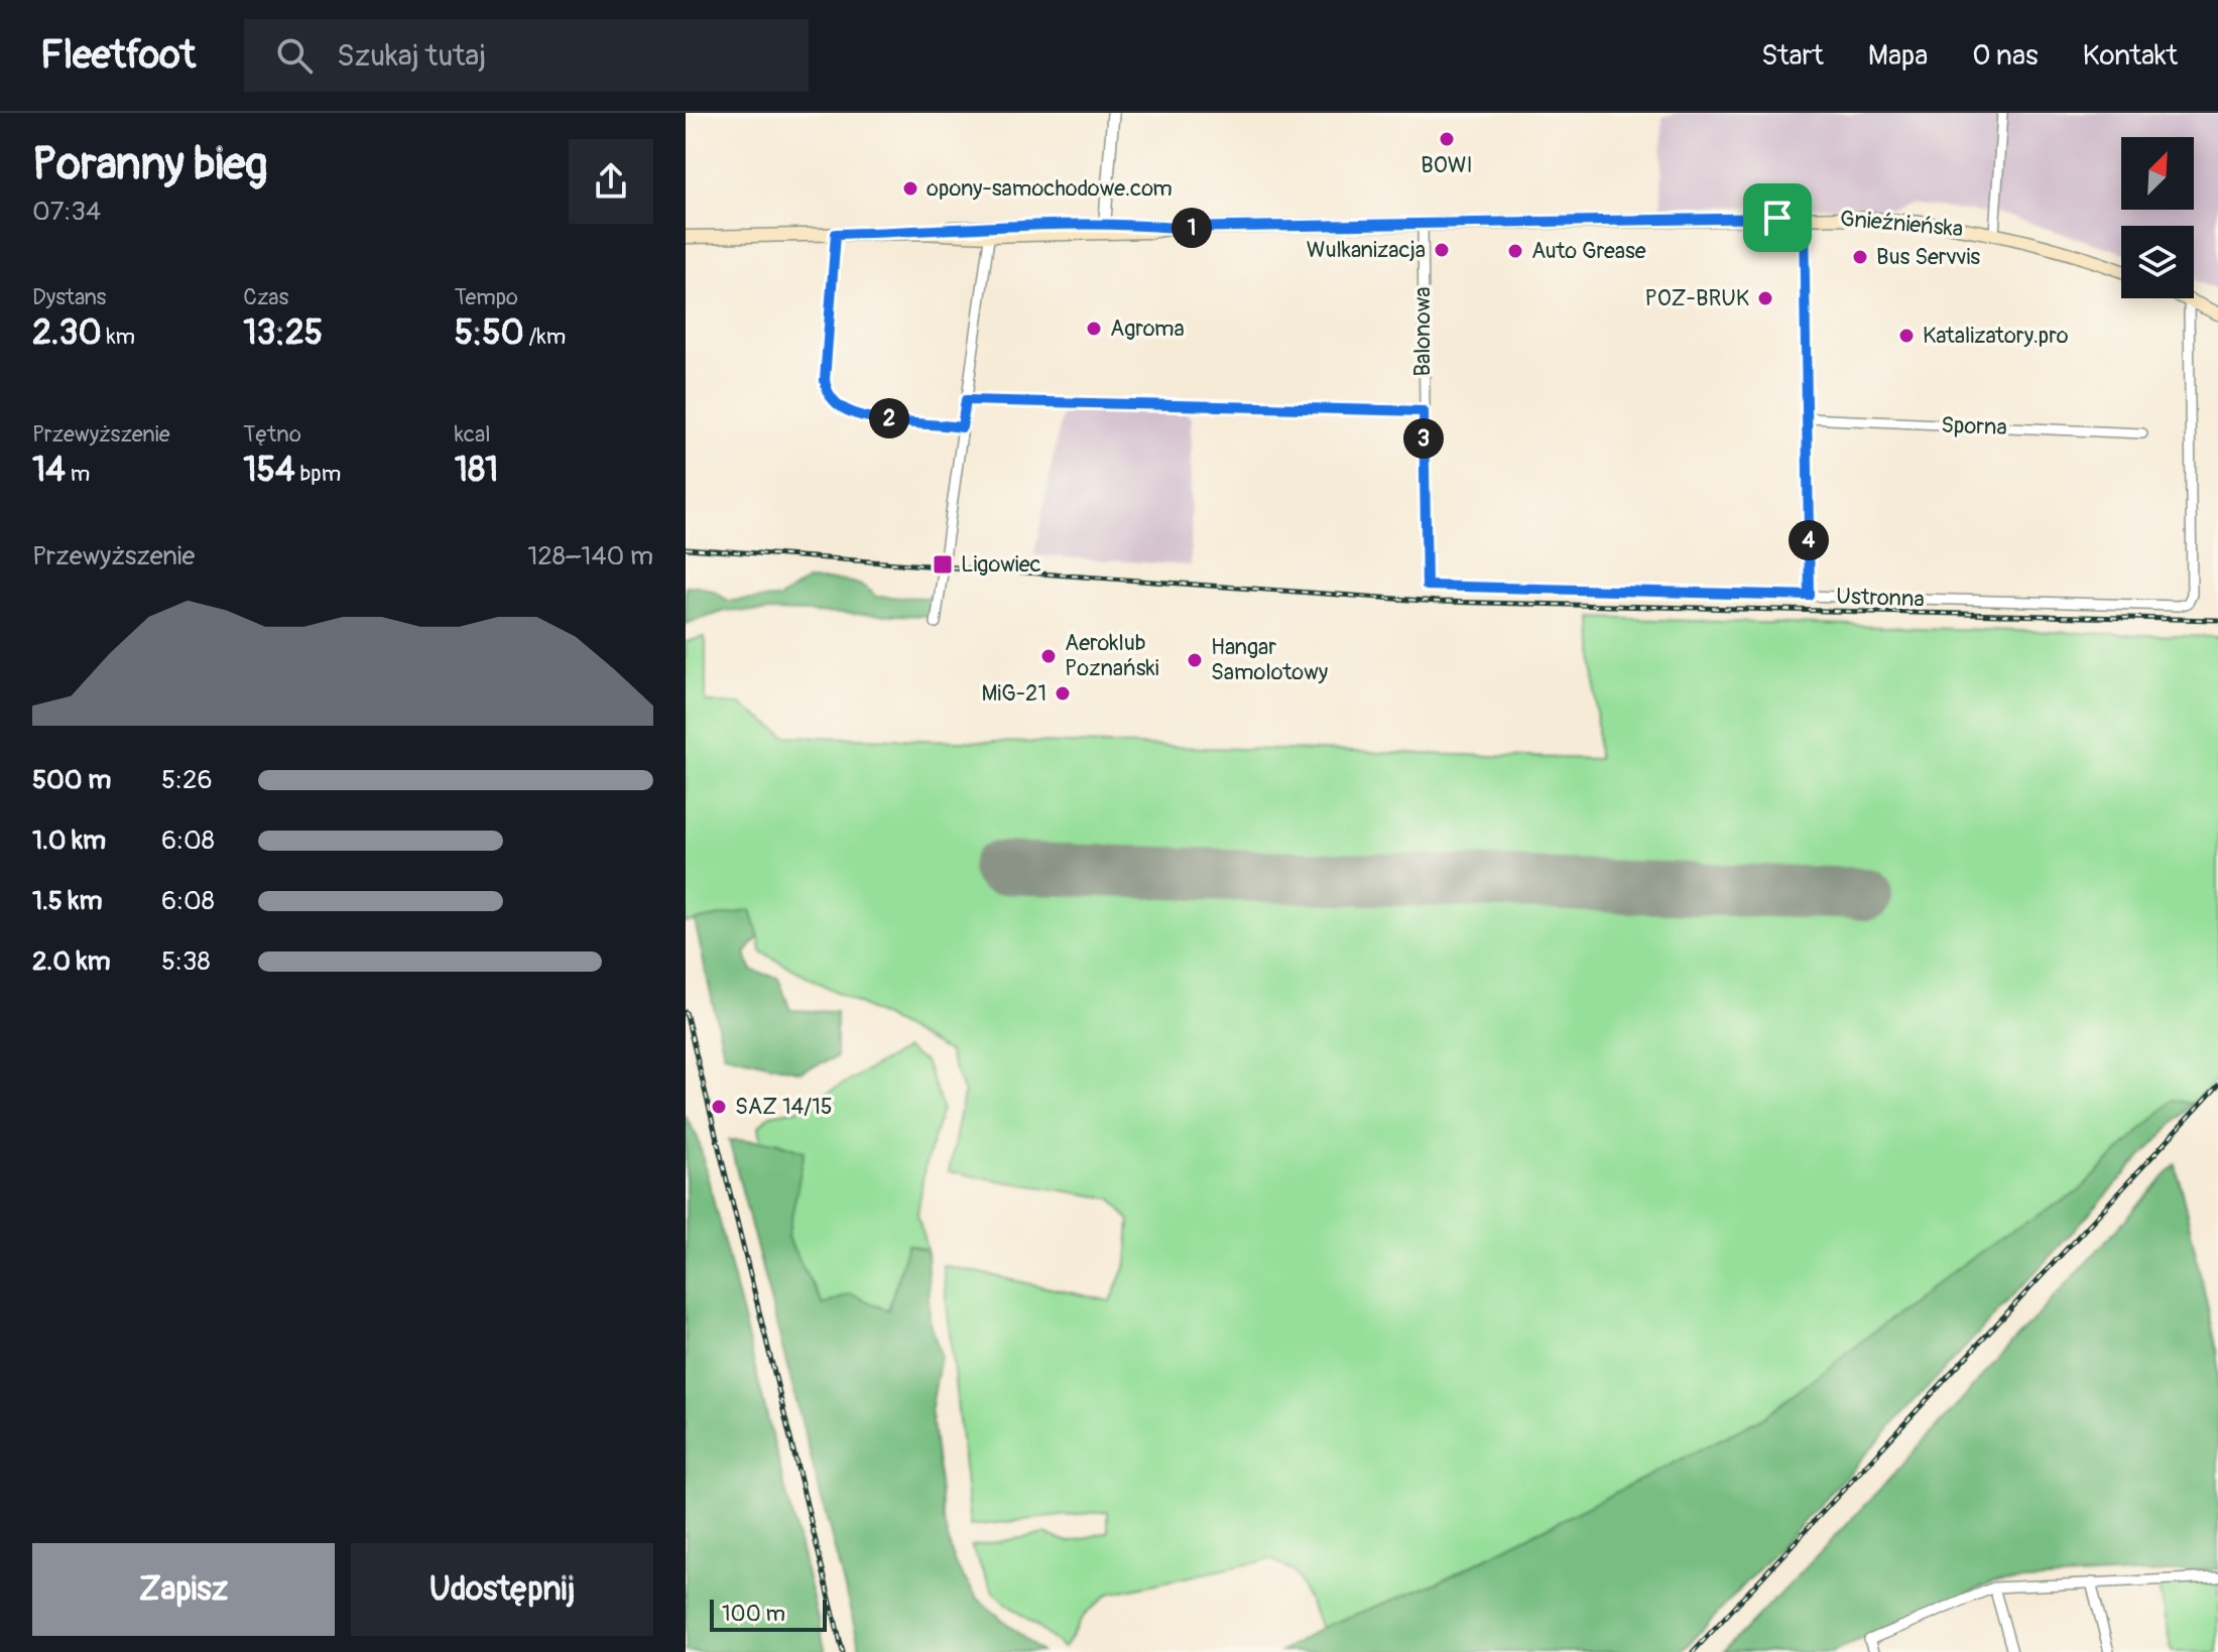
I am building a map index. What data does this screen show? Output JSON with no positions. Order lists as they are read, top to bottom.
{
  "streets": {
    "main road": ["Gnieźnieńska"],
    "street": ["Balonowa", "Sporna", "Ustronna"]
  },
  "crossings": [
    ["Gnieźnieńska", "Balonowa"],
    ["Balonowa", "Ustronna"]
  ],
  "places": {
    "other": [
      "BOWI",
      "opony-samochodowe.com",
      "Wulkanizacja",
      "Auto Grease",
      "Bus Servvis",
      "POZ-BRUK",
      "Agroma",
      "Katalizatory.pro",
      "Aeroklub Poznański",
      "Hangar Samolotowy",
      "MiG-21",
      "SAZ 14/15"
    ],
    "transit": ["Ligowiec"]
  },
  "scale_bar": "100 m",
  "north": "top right",
  "page": {
    "header": "Fleetfoot",
    "search": "Szukaj tutaj",
    "nav": [
      "Start",
      "Mapa",
      "O nas",
      "Kontakt"
    ],
    "heading": ["Poranny bieg", "07:34"],
    "pins": [
      "1",
      "2",
      "3",
      "4"
    ],
    "stats": [
      ["Dystans", "2.30 km"],
      ["Czas", "13:25"],
      ["Tempo", "5:50 /km"],
      ["Przewyższenie", "14 m"],
      ["Tętno", "154 bpm"],
      ["kcal", "181"]
    ],
    "chart": ["Przewyższenie", "128–140 m"],
    "list": [
      {
        "name": "500 m",
        "note": "5:26"
      },
      {
        "name": "1.0 km",
        "note": "6:08"
      },
      {
        "name": "1.5 km",
        "note": "6:08"
      },
      {
        "name": "2.0 km",
        "note": "5:38"
      }
    ],
    "buttons": ["Zapisz", "Udostępnij"],
    "scale": "100 m"
  }
}
